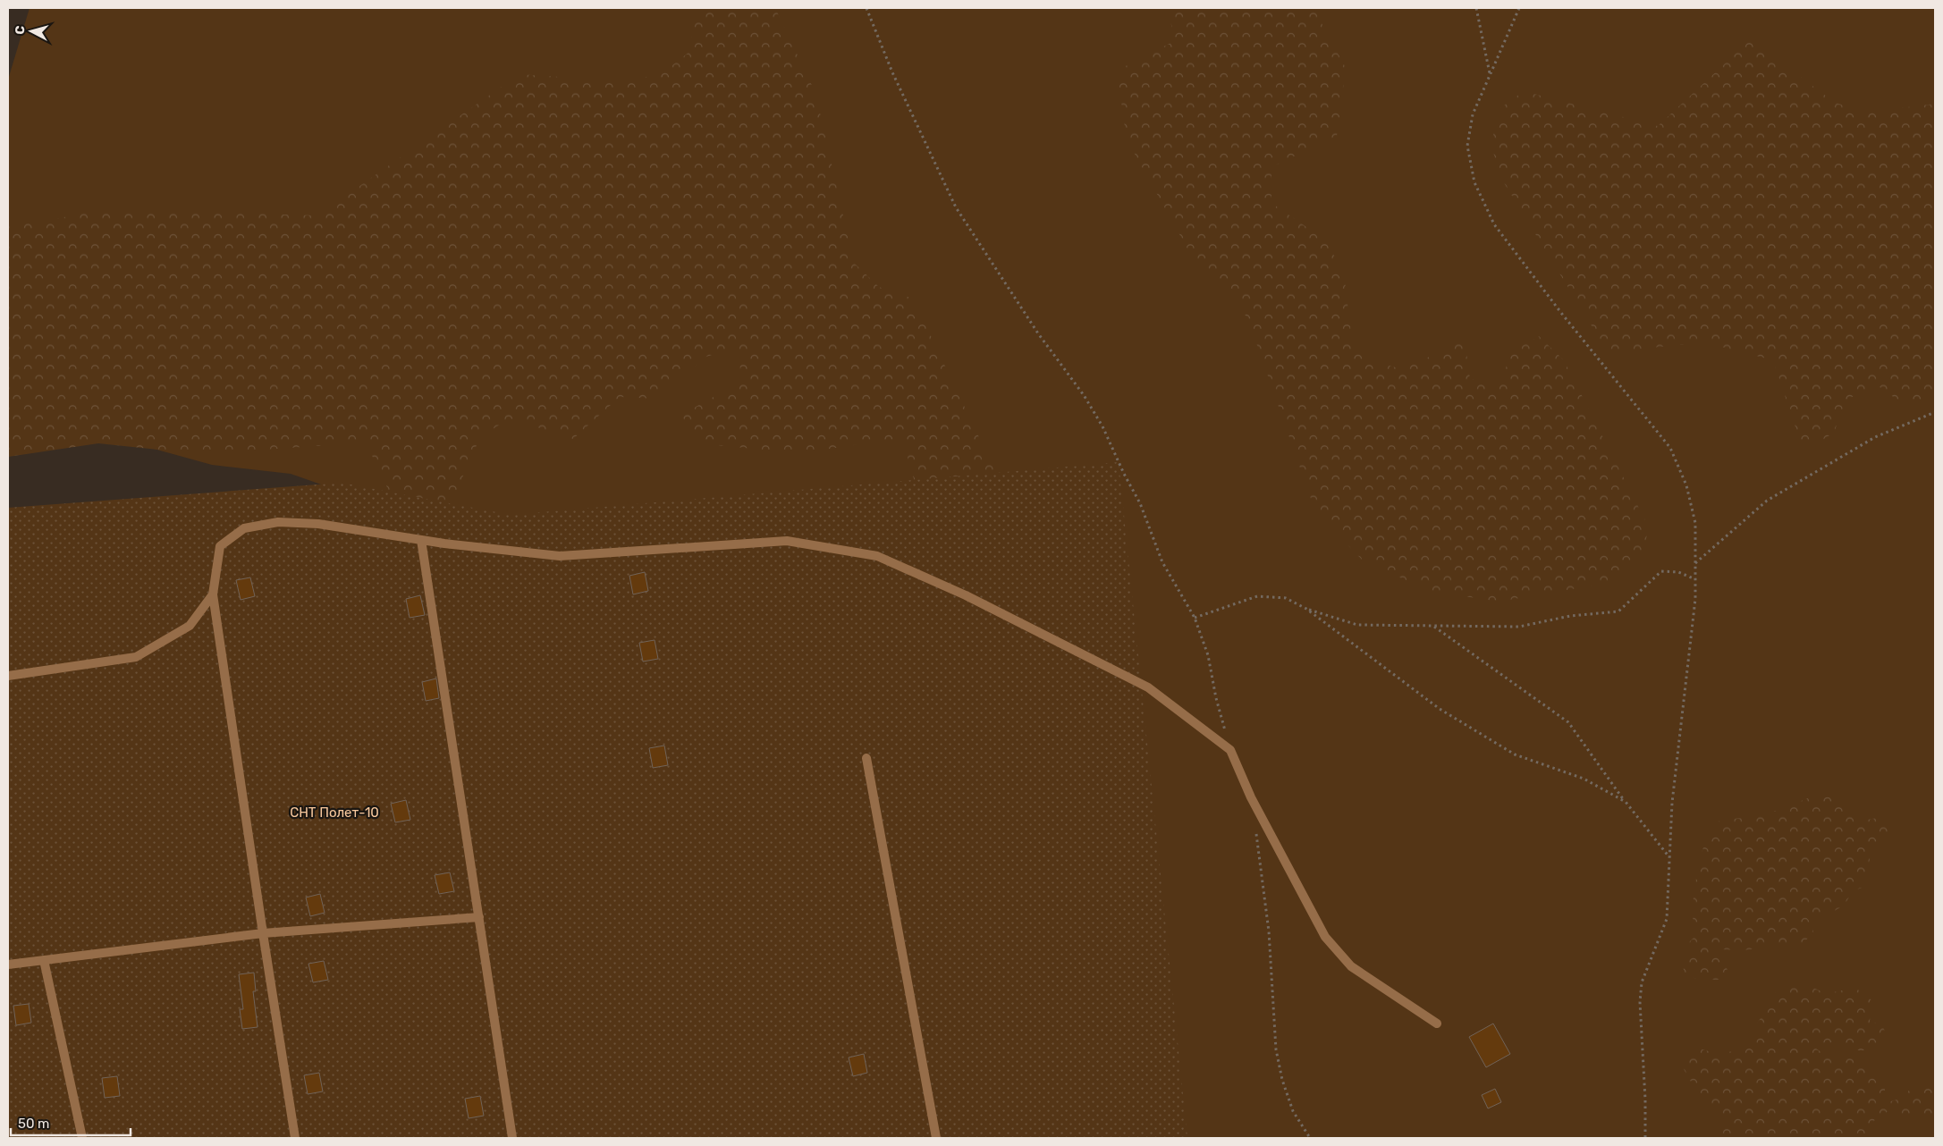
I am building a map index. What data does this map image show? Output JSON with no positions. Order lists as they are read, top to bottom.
{
  "parks": ["СНТ Полет-10"],
  "scale_bar": "50 m",
  "north": "left"
}
